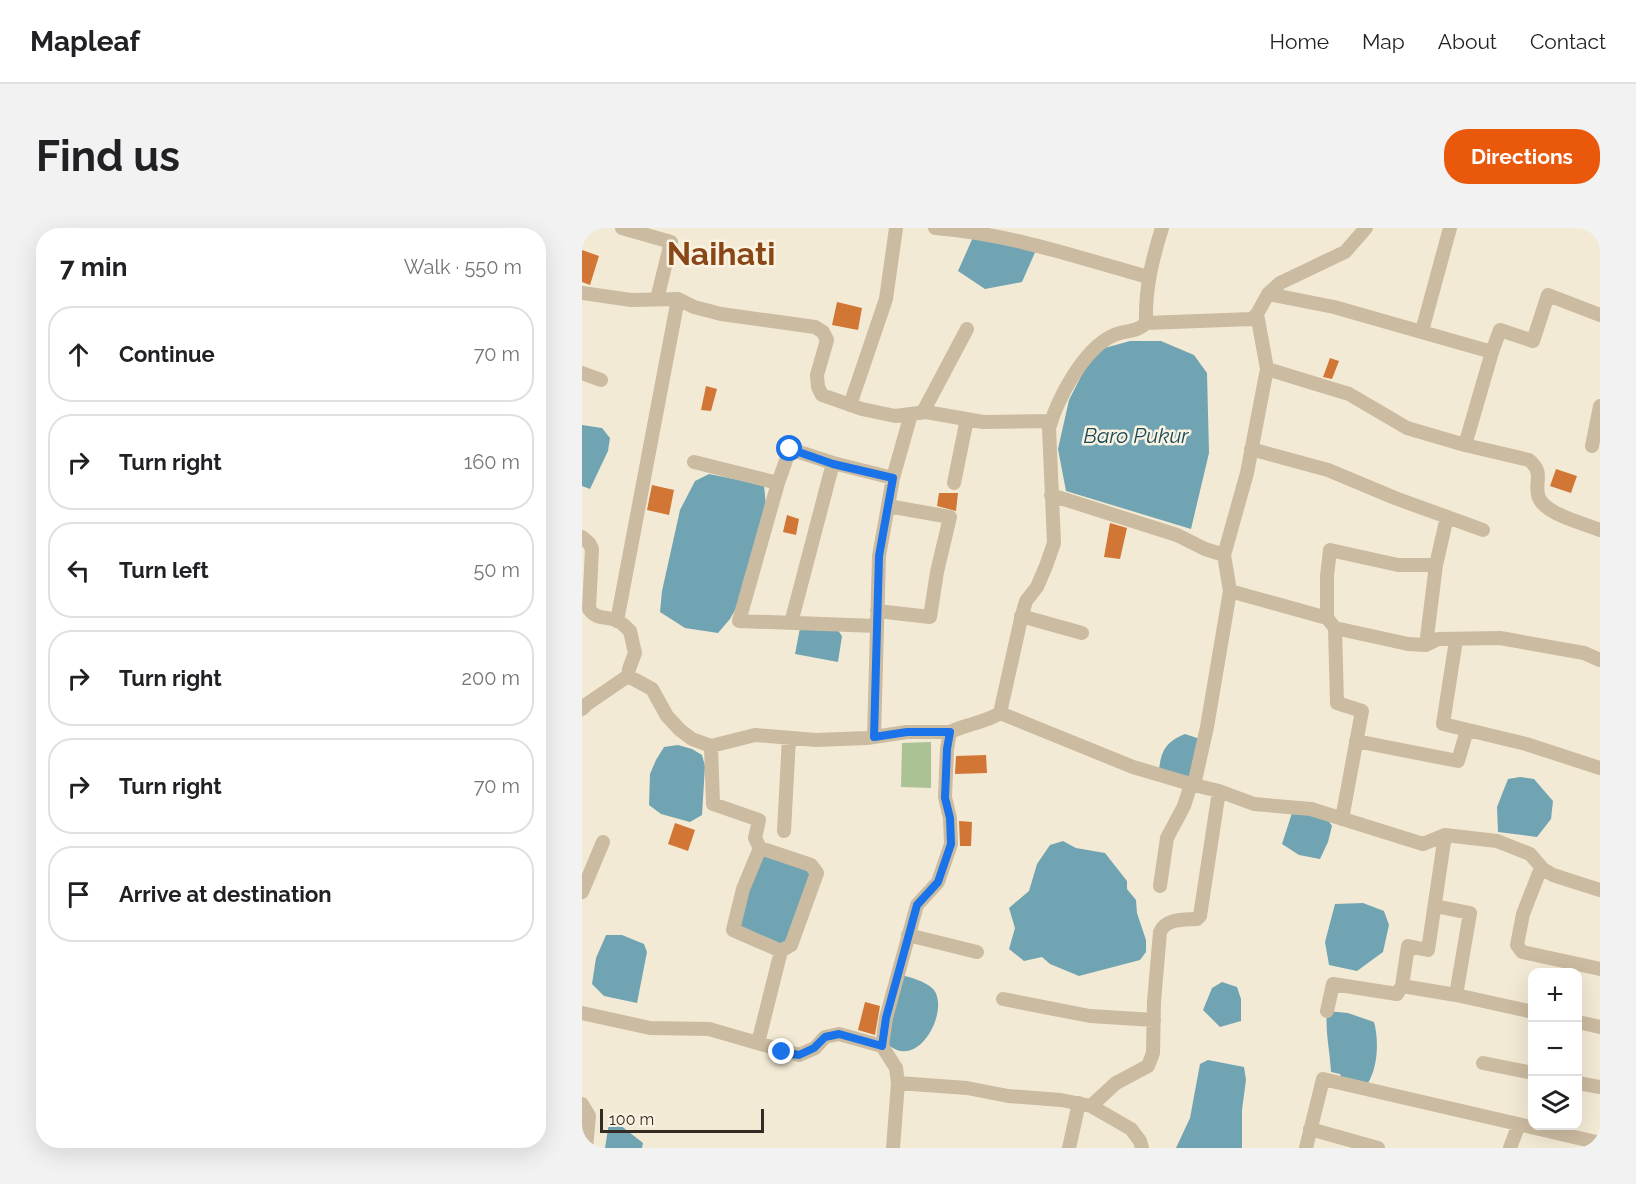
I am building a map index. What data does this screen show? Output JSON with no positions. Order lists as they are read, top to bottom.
{
  "districts": ["Naihati"],
  "water": ["Baro Pukur"],
  "scale_bar": "100 m",
  "page": {
    "header": "Mapleaf",
    "nav": [
      "Home",
      "Map",
      "About",
      "Contact"
    ],
    "buttons": "Directions",
    "title": "Find us",
    "heading": ["7 min", "Walk · 550 m"],
    "list": [
      ["Continue", "70 m"],
      ["Turn right", "160 m"],
      ["Turn left", "50 m"],
      ["Turn right", "200 m"],
      ["Turn right", "70 m"],
      "Arrive at destination"
    ],
    "map_buttons": ["+", "−"],
    "scale": "100 m"
  }
}
